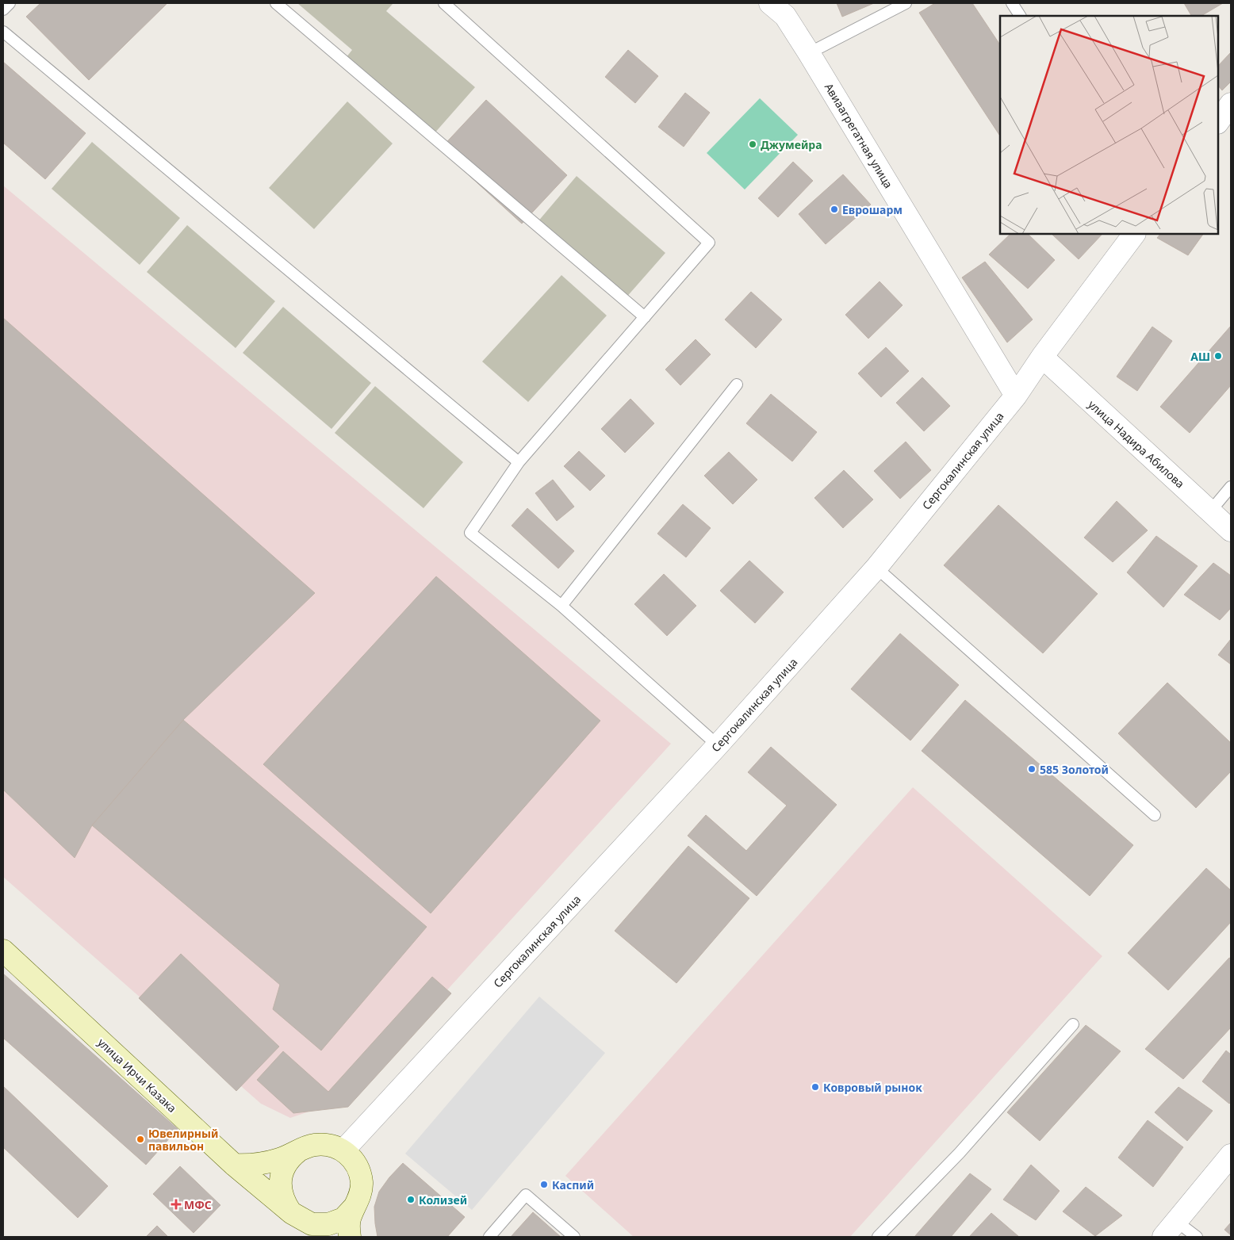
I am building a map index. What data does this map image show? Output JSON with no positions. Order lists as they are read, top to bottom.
{
  "streets": {
    "main road": ["улица Ирчи Казака"],
    "street": ["Авиаагрегатная улица", "улица Надира Абилова", "Сергокалинская улица"]
  },
  "crossings": [
    ["Авиаагрегатная улица", "Сергокалинская улица"],
    ["улица Надира Абилова", "Сергокалинская улица"],
    ["Сергокалинская улица", "улица Ирчи Казака"]
  ],
  "places": {
    "other": [
      "Джумейра",
      "Еврошарм",
      "АШ",
      "585 Золотой",
      "Ковровый рынок",
      "Ювелирный павильон",
      "Каспий",
      "Колизей"
    ],
    "health": ["МФС"]
  }
}
